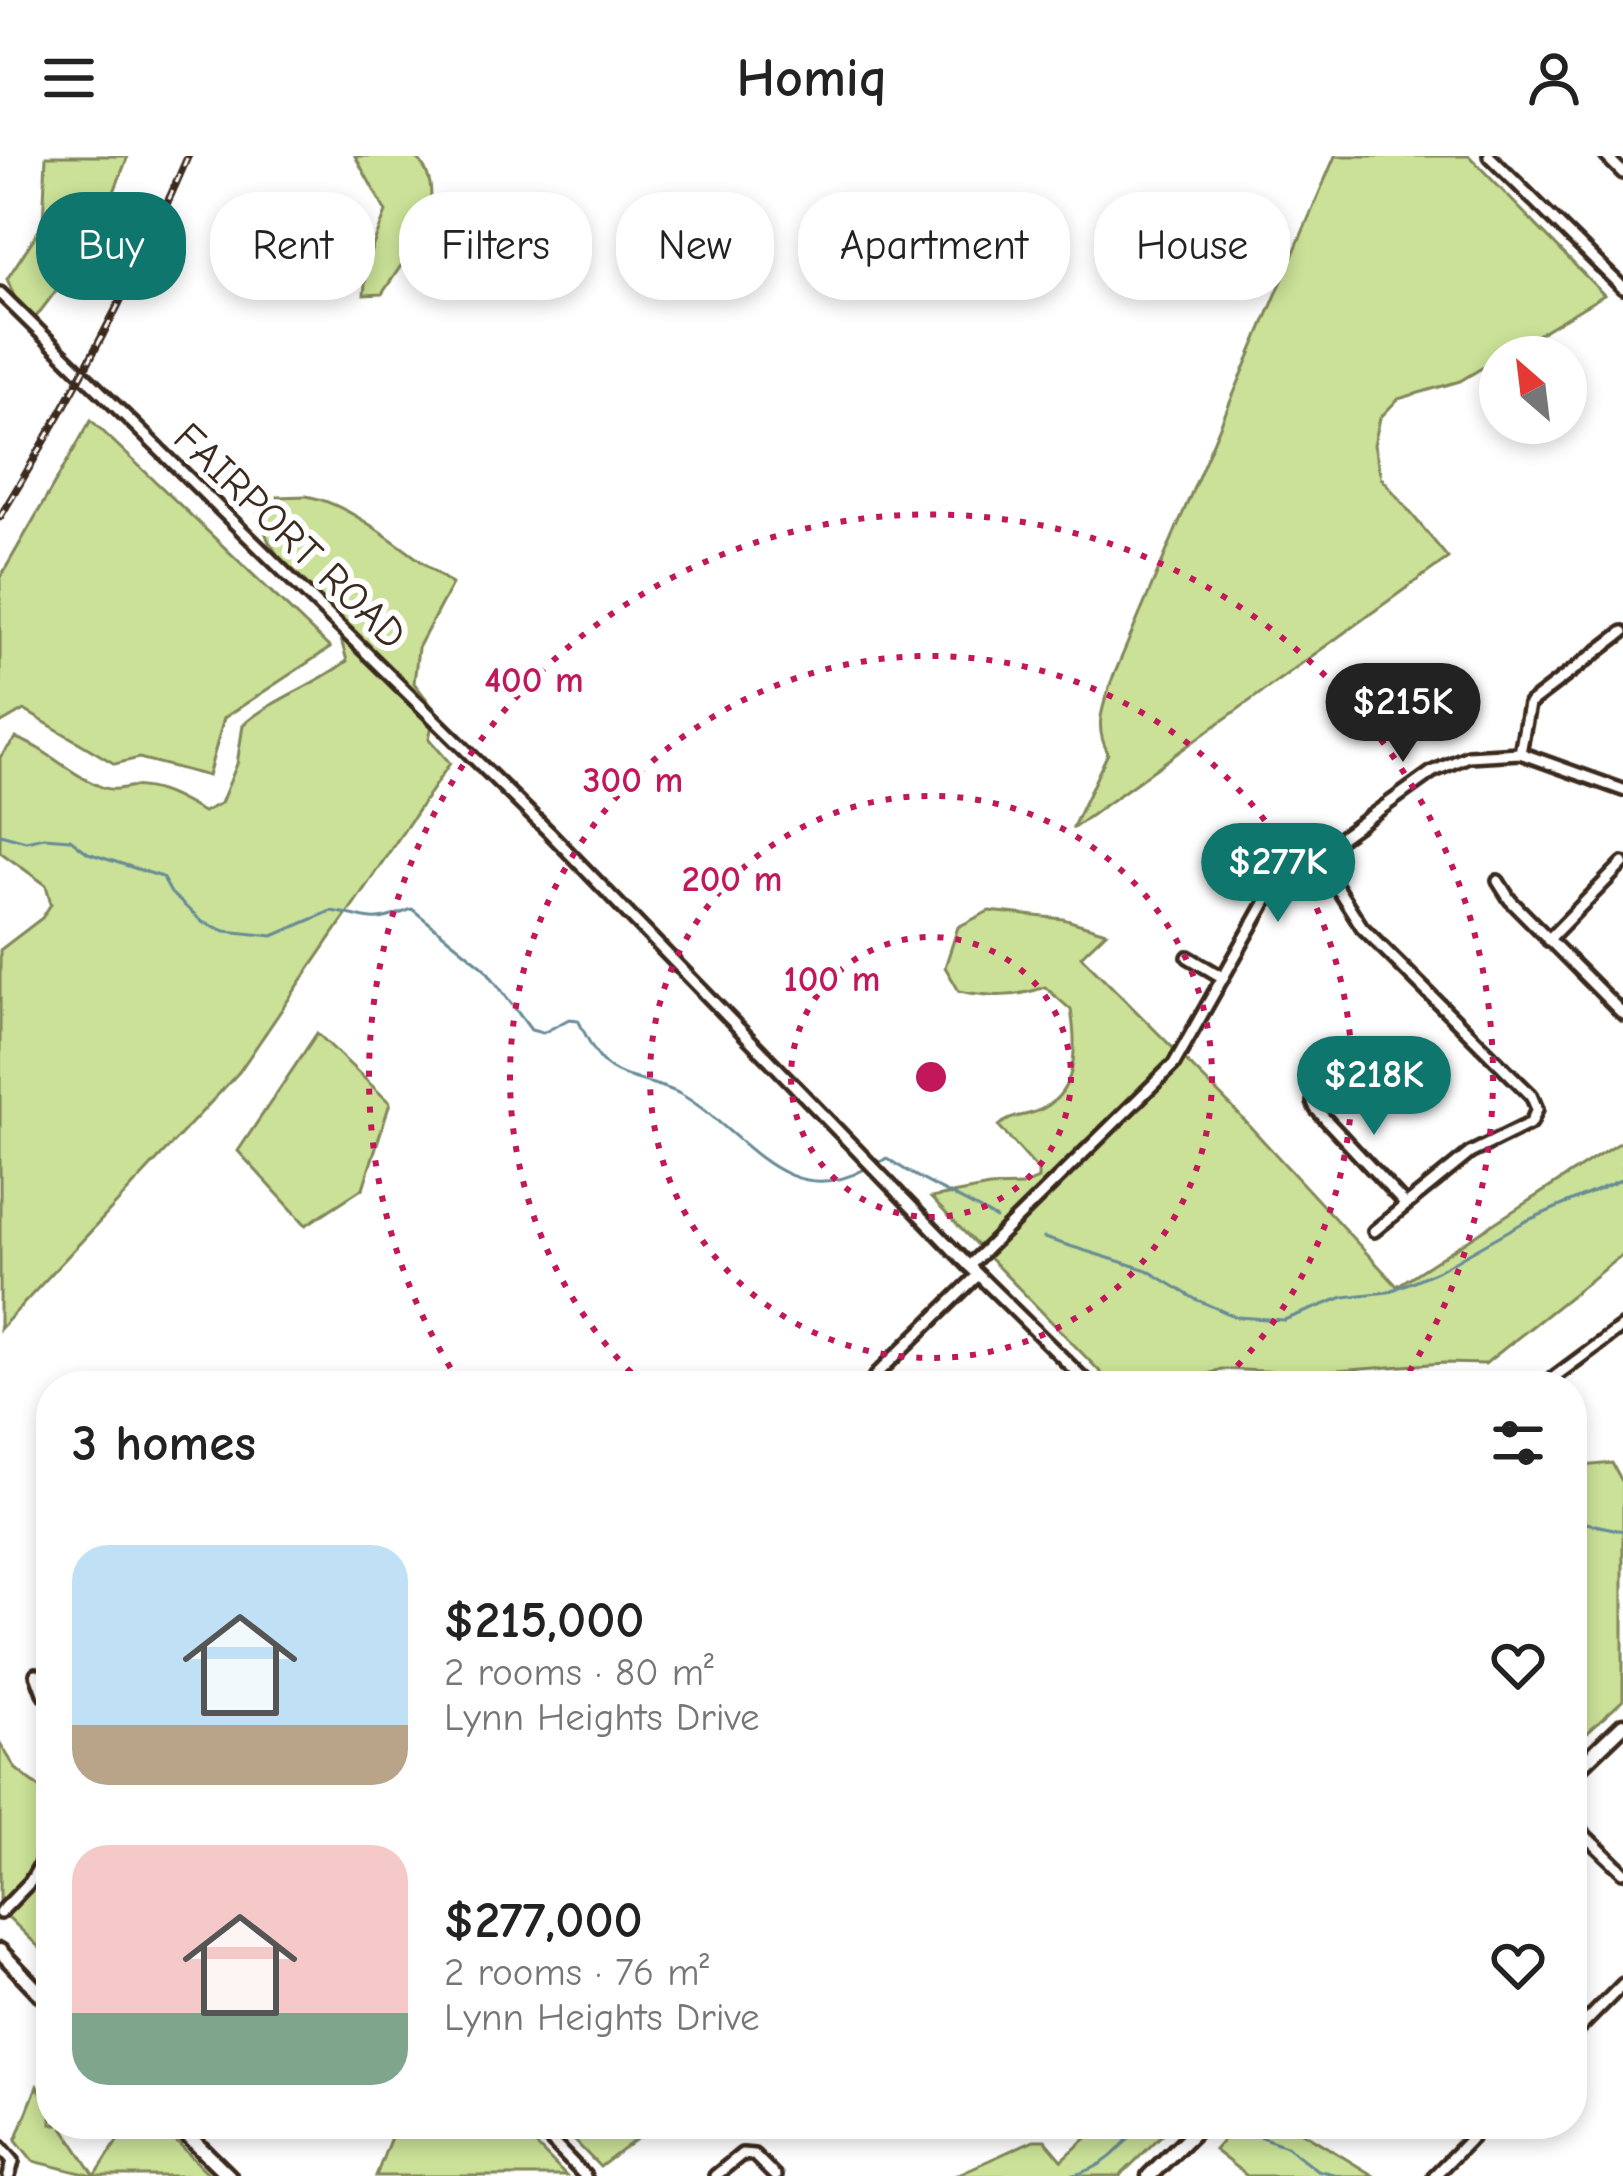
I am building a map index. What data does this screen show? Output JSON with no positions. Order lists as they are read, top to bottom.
{
  "streets": {
    "street": ["FAIRPORT ROAD"]
  },
  "north": "top left",
  "page": {
    "header": "Homiq",
    "chip": [
      "Buy",
      "Rent",
      "Filters",
      "New",
      "Apartment",
      "House"
    ],
    "price": ["$215K", "$277K", "$218K"],
    "heading": "3 homes",
    "list": [
      {
        "name": "$215,000",
        "note": "2 rooms · 80 m² · Lynn Heights Drive"
      },
      {
        "name": "$277,000",
        "note": "2 rooms · 76 m² · Lynn Heights Drive"
      }
    ]
  },
  "rings": [
    "400 m",
    "300 m",
    "200 m",
    "100 m"
  ]
}
